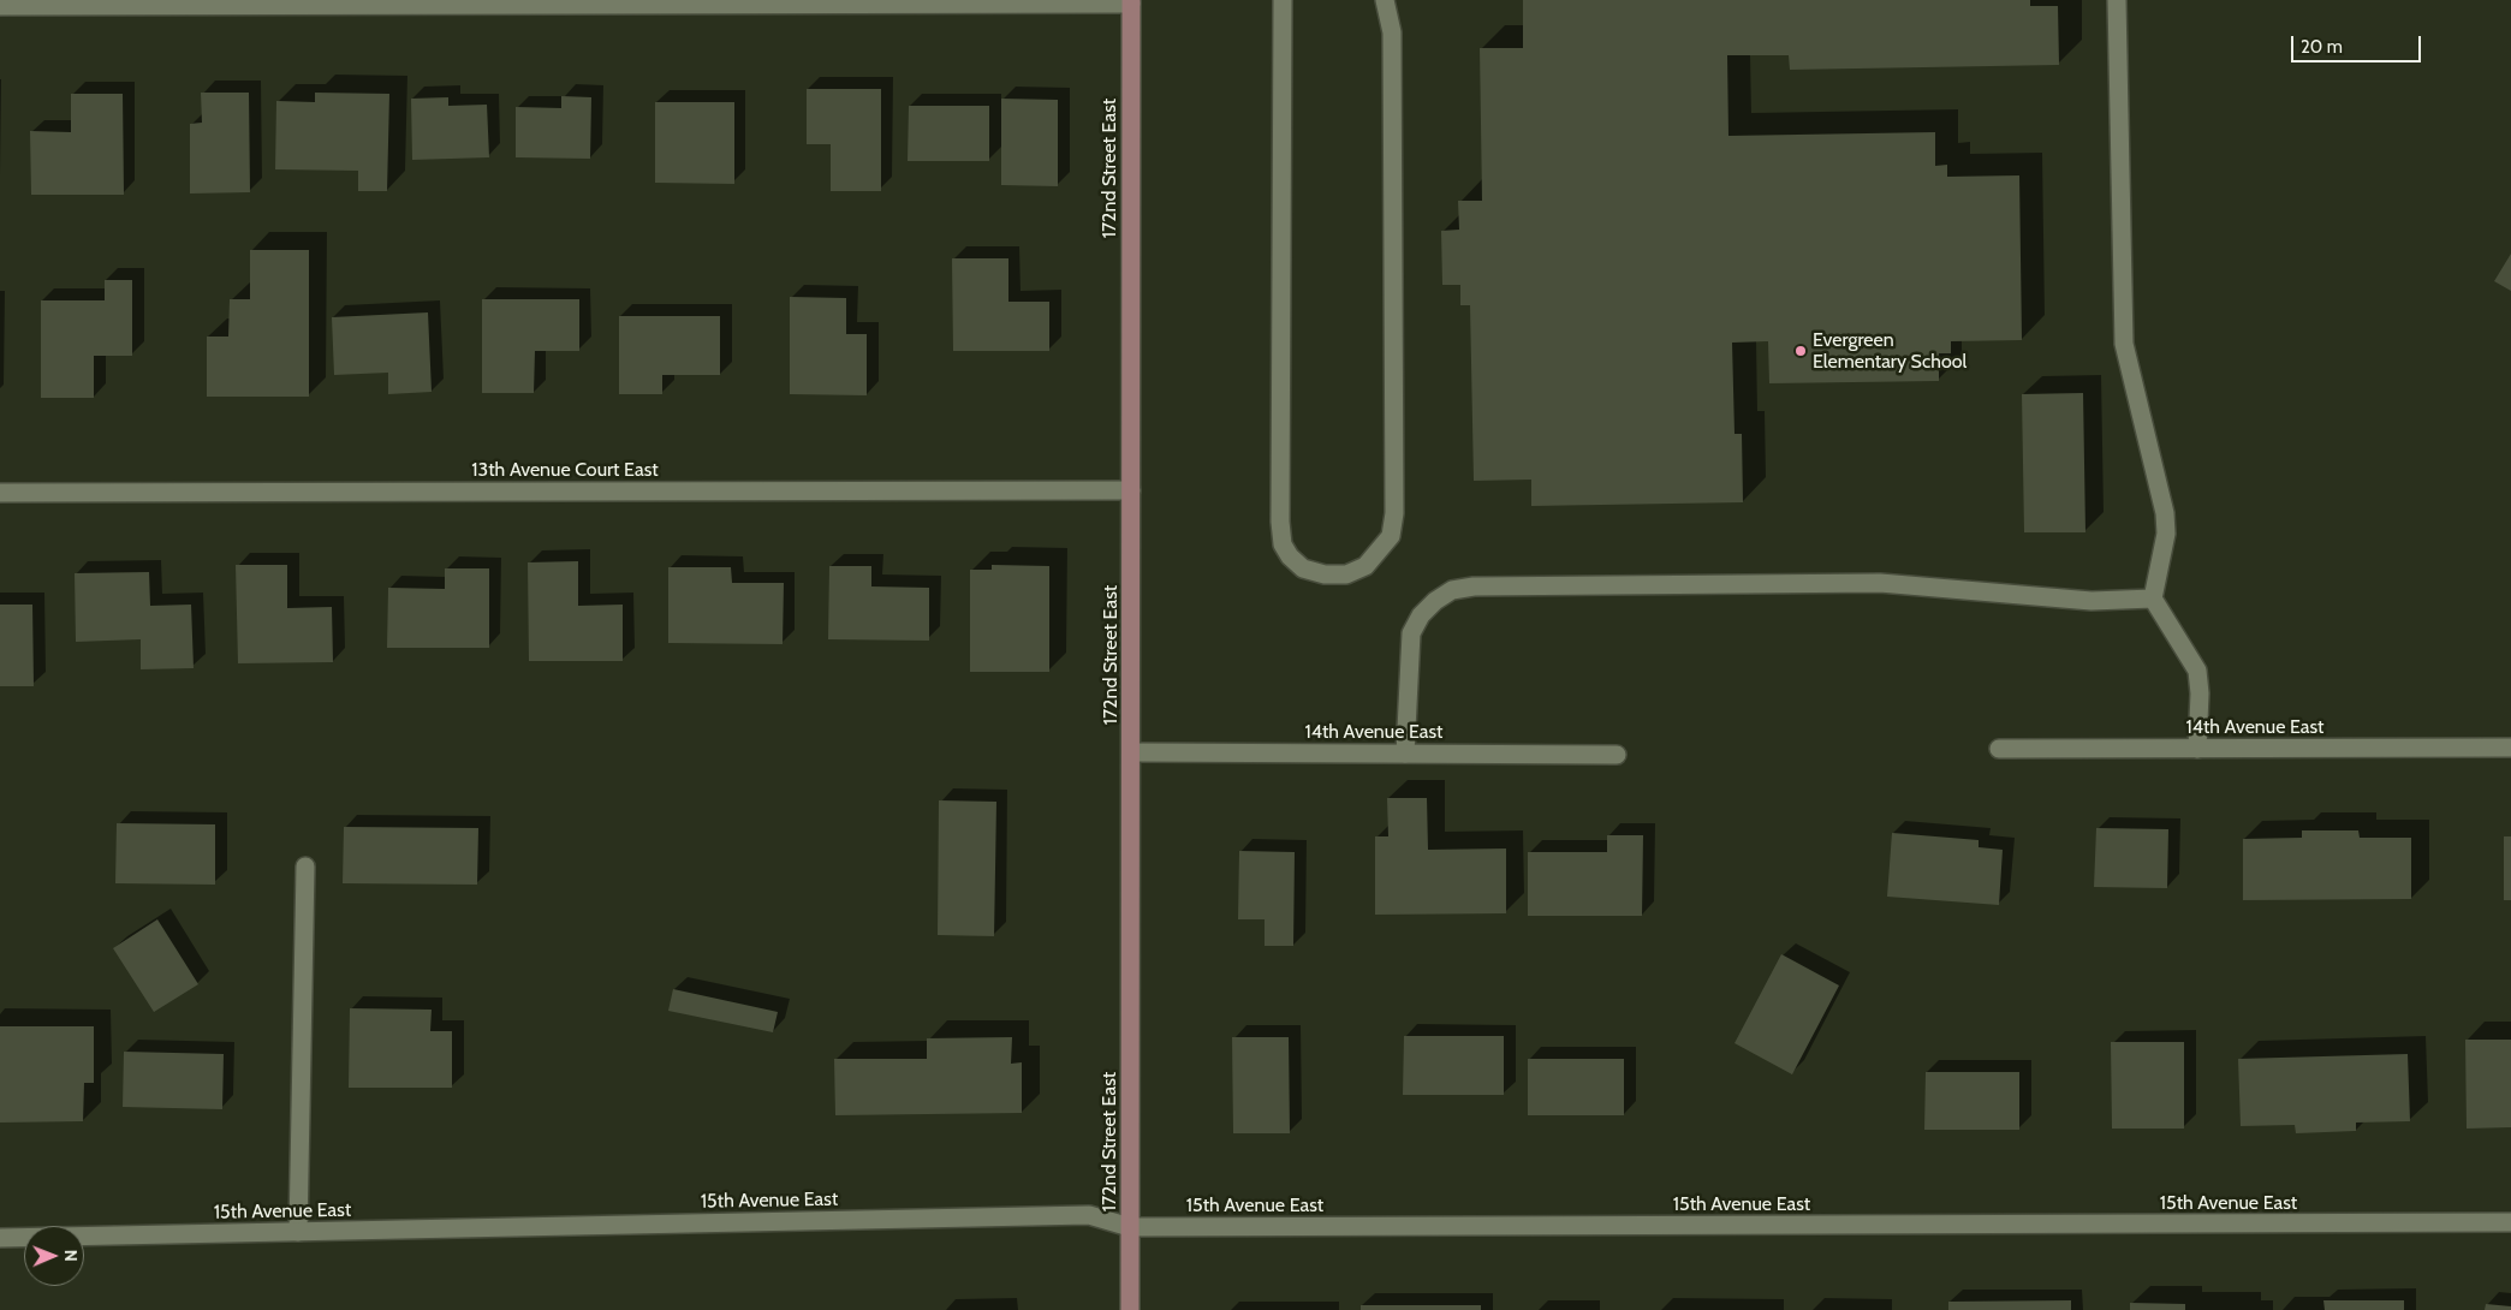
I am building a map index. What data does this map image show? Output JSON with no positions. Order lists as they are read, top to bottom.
{
  "streets": {
    "street": [
      "172nd Street East",
      "13th Avenue Court East",
      "14th Avenue East",
      "15th Avenue East"
    ]
  },
  "crossings": [
    ["172nd Street East", "13th Avenue Court East"],
    ["172nd Street East", "14th Avenue East"],
    ["172nd Street East", "15th Avenue East"]
  ],
  "places": ["Evergreen Elementary School"],
  "scale_bar": "20 m",
  "north": "right"
}
